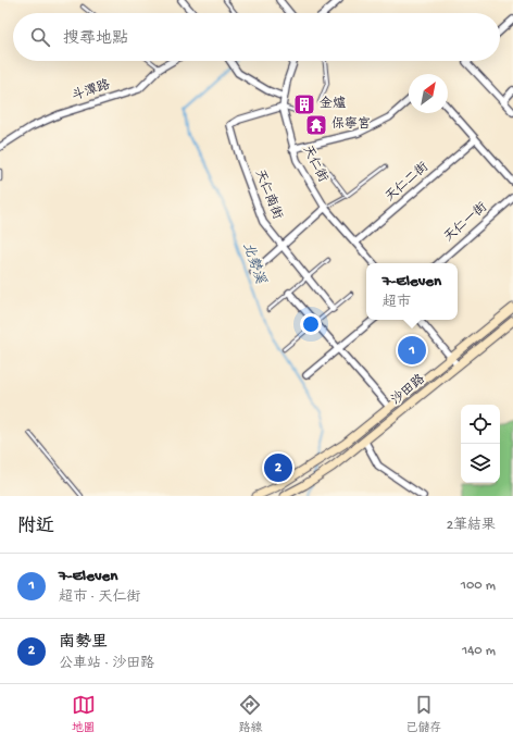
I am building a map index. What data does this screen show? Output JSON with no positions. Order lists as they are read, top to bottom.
{
  "streets": {
    "street": [
      "斗潭路",
      "天仁街",
      "天仁二街",
      "天仁南街",
      "天仁一街",
      "沙田路"
    ]
  },
  "crossings": [
    ["天仁街", "天仁二街"],
    ["天仁街", "天仁南街"]
  ],
  "water": ["北勢溪"],
  "places": {
    "building": ["金爐"],
    "temple": ["保寧宮"]
  },
  "north": "top right",
  "page": {
    "search": "搜尋地點",
    "popup": ["7-Eleven", "超市"],
    "pins": ["1", "2"],
    "heading": ["附近", "2筆結果"],
    "list": [
      {
        "mark": "1",
        "name": "7-Eleven",
        "note": "超市 · 天仁街",
        "value": "100 m"
      },
      {
        "mark": "2",
        "name": "南勢里",
        "note": "公車站 · 沙田路",
        "value": "140 m"
      }
    ],
    "nav": ["地圖", "路線", "已儲存"]
  }
}
